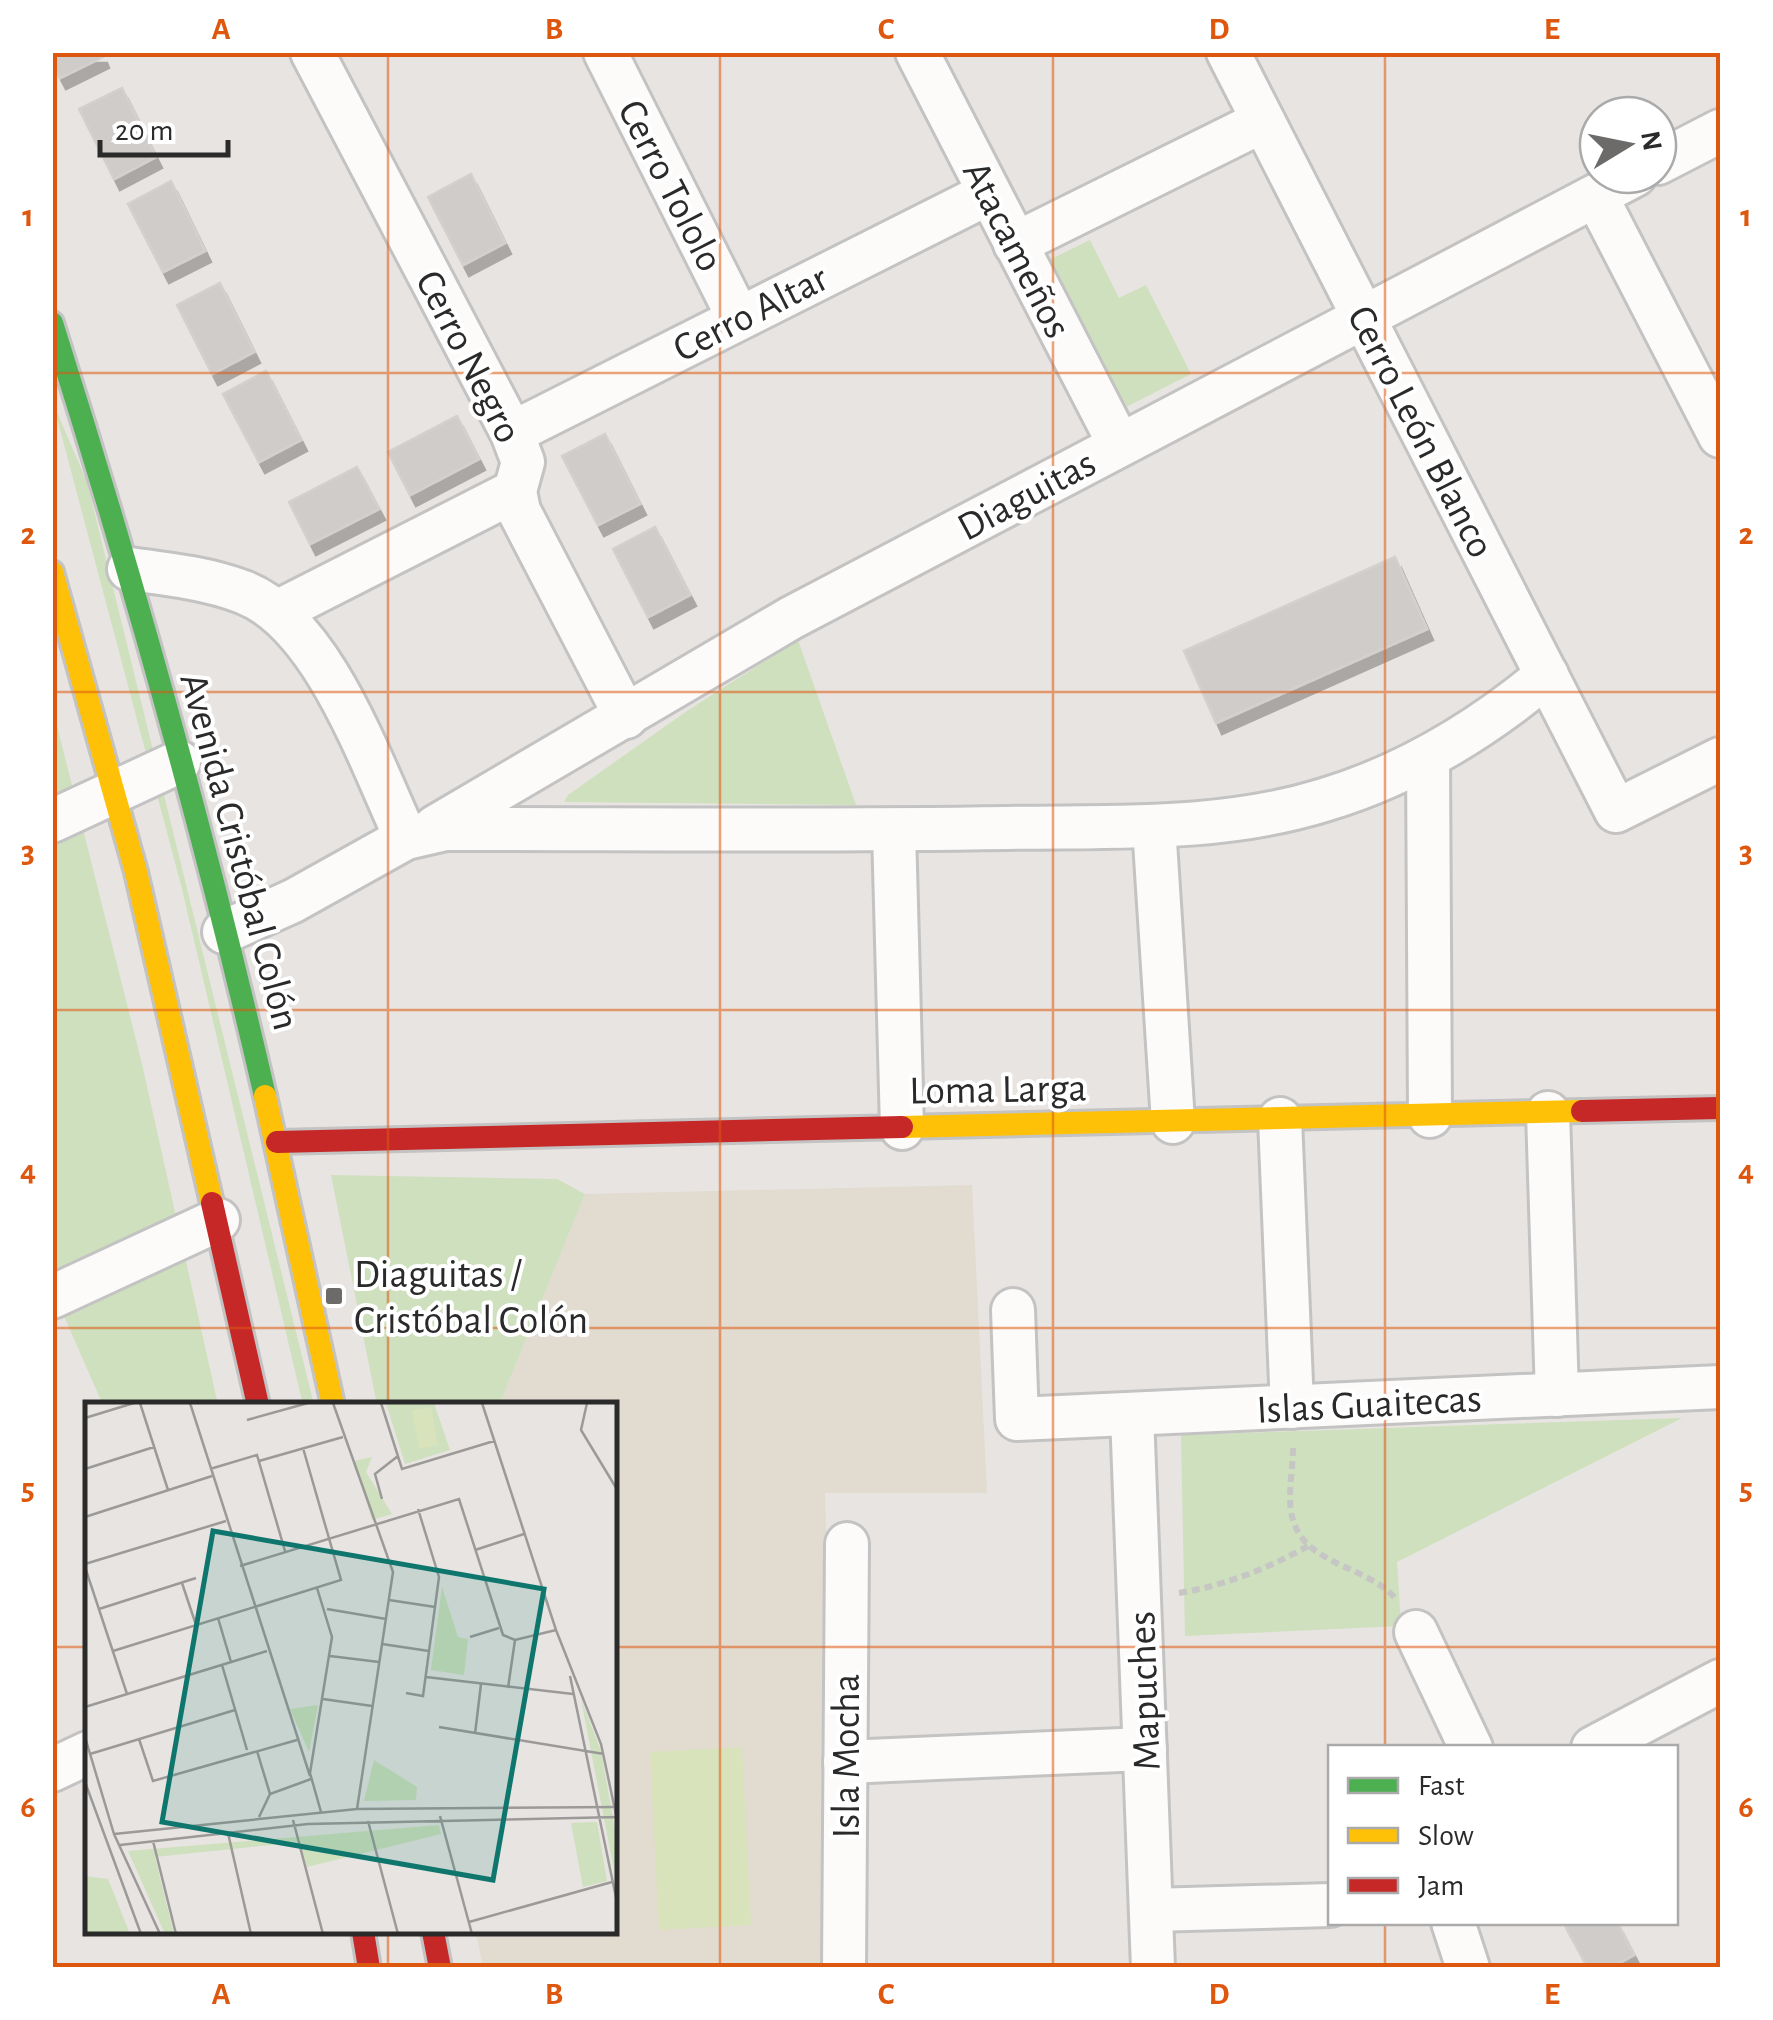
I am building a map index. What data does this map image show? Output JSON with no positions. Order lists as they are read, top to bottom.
{
  "streets": {
    "street": [
      "Cerro Tololo",
      "Atacameños",
      "Cerro Altar",
      "Cerro Negro",
      "Cerro León Blanco",
      "Diaguitas",
      "Avenida Cristóbal Colón",
      "Loma Larga",
      "Islas Guaitecas",
      "Mapuches",
      "Isla Mocha"
    ]
  },
  "crossings": [
    ["Cerro Tololo", "Cerro Altar"],
    ["Atacameños", "Cerro Altar"],
    ["Atacameños", "Diaguitas"],
    ["Cerro Altar", "Cerro Negro"],
    ["Cerro Negro", "Diaguitas"],
    ["Cerro León Blanco", "Diaguitas"],
    ["Diaguitas", "Avenida Cristóbal Colón"],
    ["Avenida Cristóbal Colón", "Loma Larga"],
    ["Islas Guaitecas", "Mapuches"]
  ],
  "places": {
    "transit": ["Diaguitas / Cristóbal Colón"]
  },
  "legend": ["Fast", "Slow", "Jam"],
  "scale_bar": "20 m",
  "north": "right",
  "grid": {
    "columns": [
      "A",
      "B",
      "C",
      "D",
      "E"
    ],
    "rows": [
      "1",
      "2",
      "3",
      "4",
      "5",
      "6"
    ]
  }
}
